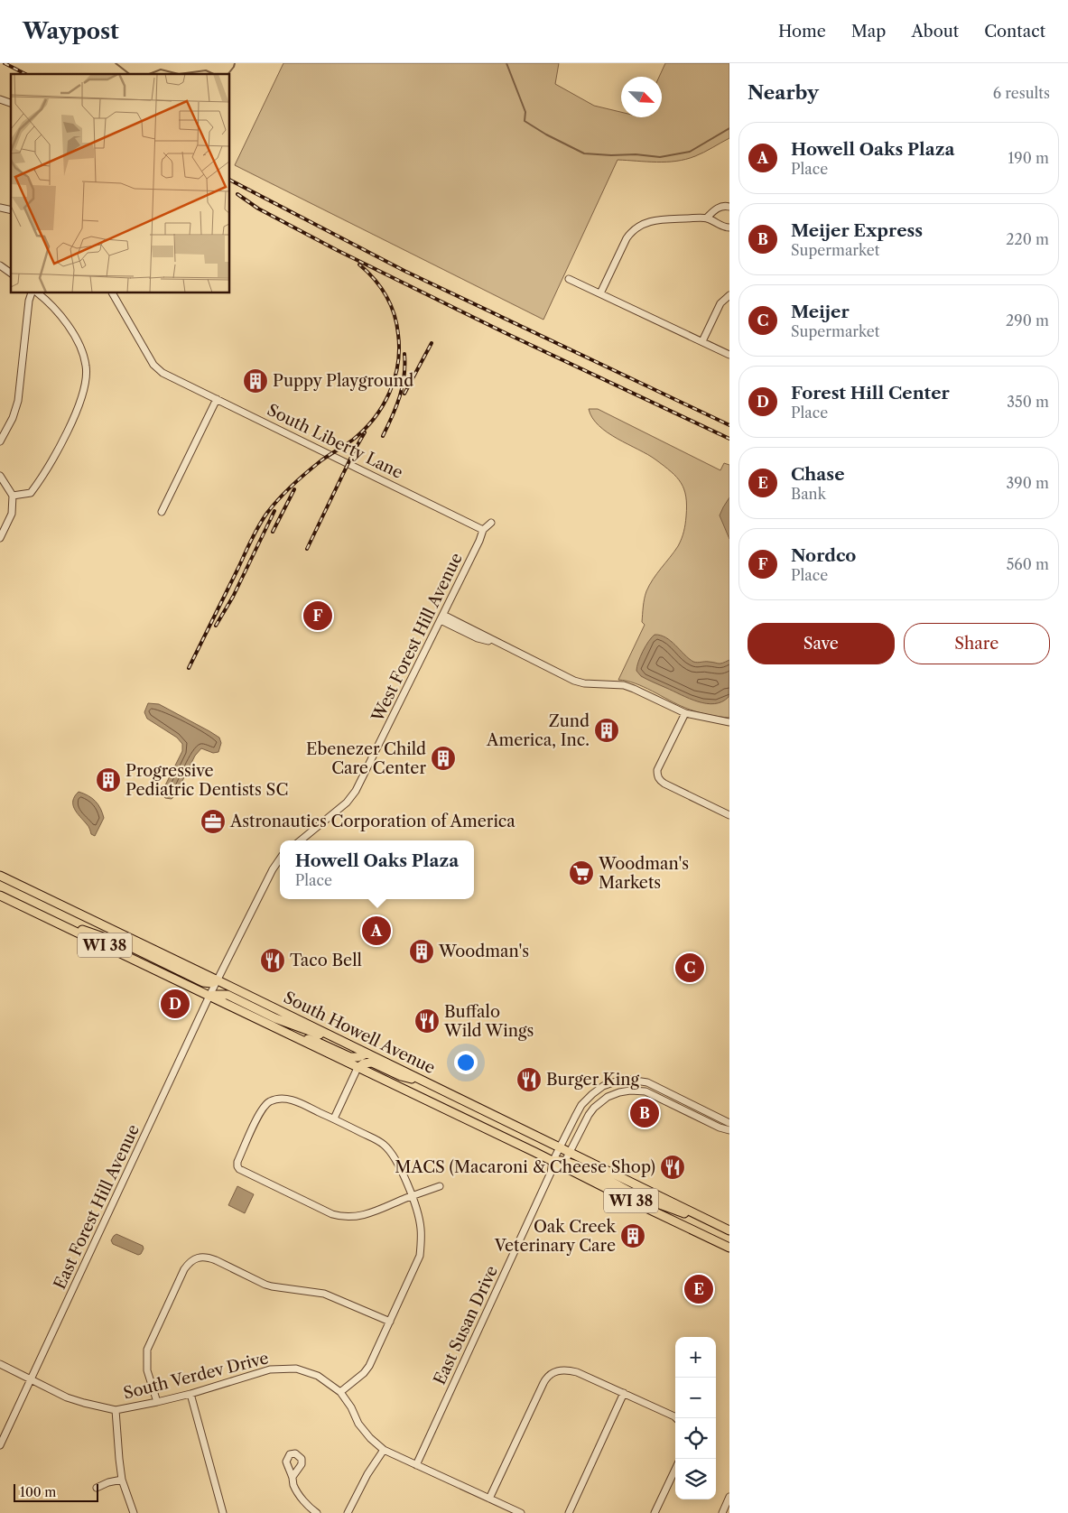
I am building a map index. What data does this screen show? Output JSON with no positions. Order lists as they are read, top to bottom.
{
  "streets": {
    "main road": ["WI 38", "South Howell Avenue"],
    "street": [
      "South Liberty Lane",
      "West Forest Hill Avenue",
      "East Forest Hill Avenue",
      "East Susan Drive",
      "South Verdev Drive"
    ]
  },
  "crossings": [
    ["South Liberty Lane", "West Forest Hill Avenue"],
    ["South Howell Avenue", "East Forest Hill Avenue"],
    ["South Howell Avenue", "East Susan Drive"],
    ["East Forest Hill Avenue", "South Verdev Drive"],
    ["East Susan Drive", "South Verdev Drive"]
  ],
  "places": {
    "building": [
      "Puppy Playground",
      "Zund America, Inc.",
      "Ebenezer Child Care Center",
      "Progressive Pediatric Dentists SC",
      "Woodman's",
      "Oak Creek Veterinary Care"
    ],
    "office": ["Astronautics Corporation of America"],
    "supermarket": ["Woodman's Markets"],
    "restaurant": [
      "Taco Bell",
      "Buffalo Wild Wings",
      "Burger King",
      "MACS (Macaroni & Cheese Shop)"
    ]
  },
  "scale_bar": "100 m",
  "north": "bottom right",
  "page": {
    "header": "Waypost",
    "nav": [
      "Home",
      "Map",
      "About",
      "Contact"
    ],
    "heading": ["Nearby", "6 results"],
    "list": [
      {
        "mark": "A",
        "name": "Howell Oaks Plaza",
        "note": "Place",
        "value": "190 m"
      },
      {
        "mark": "B",
        "name": "Meijer Express",
        "note": "Supermarket",
        "value": "220 m"
      },
      {
        "mark": "C",
        "name": "Meijer",
        "note": "Supermarket",
        "value": "290 m"
      },
      {
        "mark": "D",
        "name": "Forest Hill Center",
        "note": "Place",
        "value": "350 m"
      },
      {
        "mark": "E",
        "name": "Chase",
        "note": "Bank",
        "value": "390 m"
      },
      {
        "mark": "F",
        "name": "Nordco",
        "note": "Place",
        "value": "560 m"
      }
    ],
    "pins": [
      "F",
      "A",
      "C",
      "D",
      "B",
      "E"
    ],
    "buttons": ["Save", "Share"],
    "popup": ["Howell Oaks Plaza", "Place"],
    "map_buttons": ["+", "−"],
    "scale": "100 m"
  }
}
